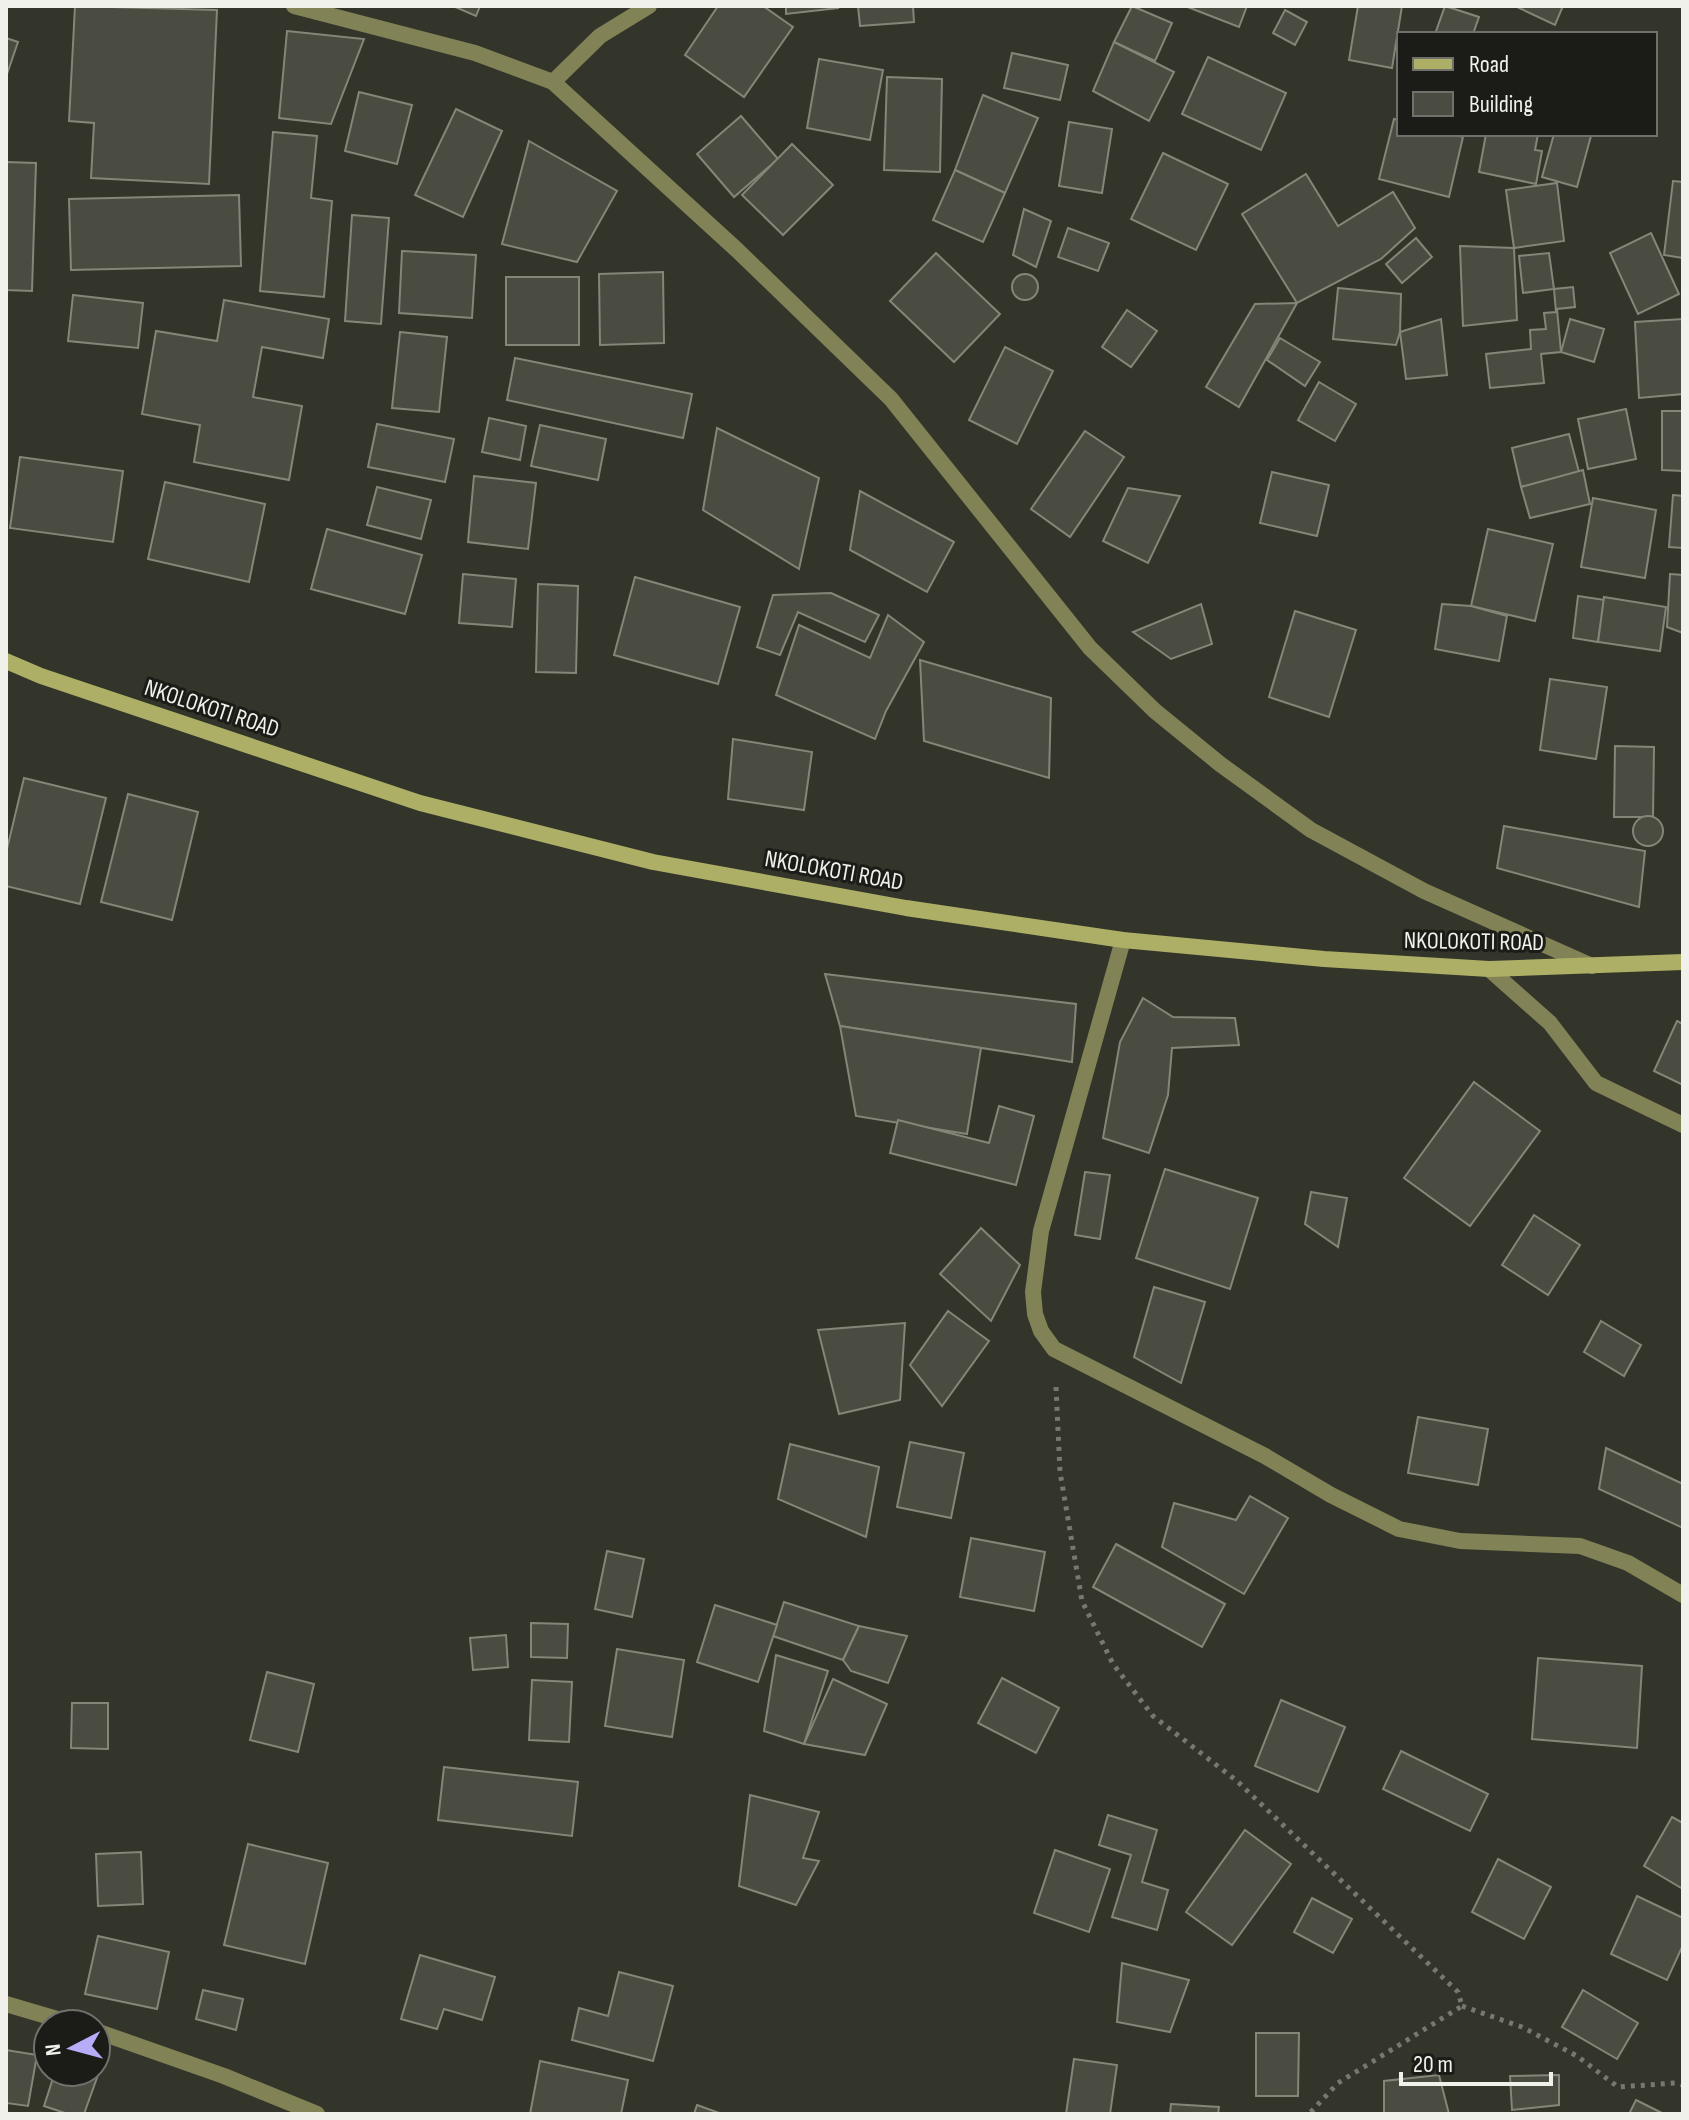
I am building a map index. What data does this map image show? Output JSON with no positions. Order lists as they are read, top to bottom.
{
  "streets": {
    "main road": ["NKOLOKOTI ROAD"]
  },
  "legend": ["Road", "Building"],
  "scale_bar": "20 m",
  "north": "left"
}
